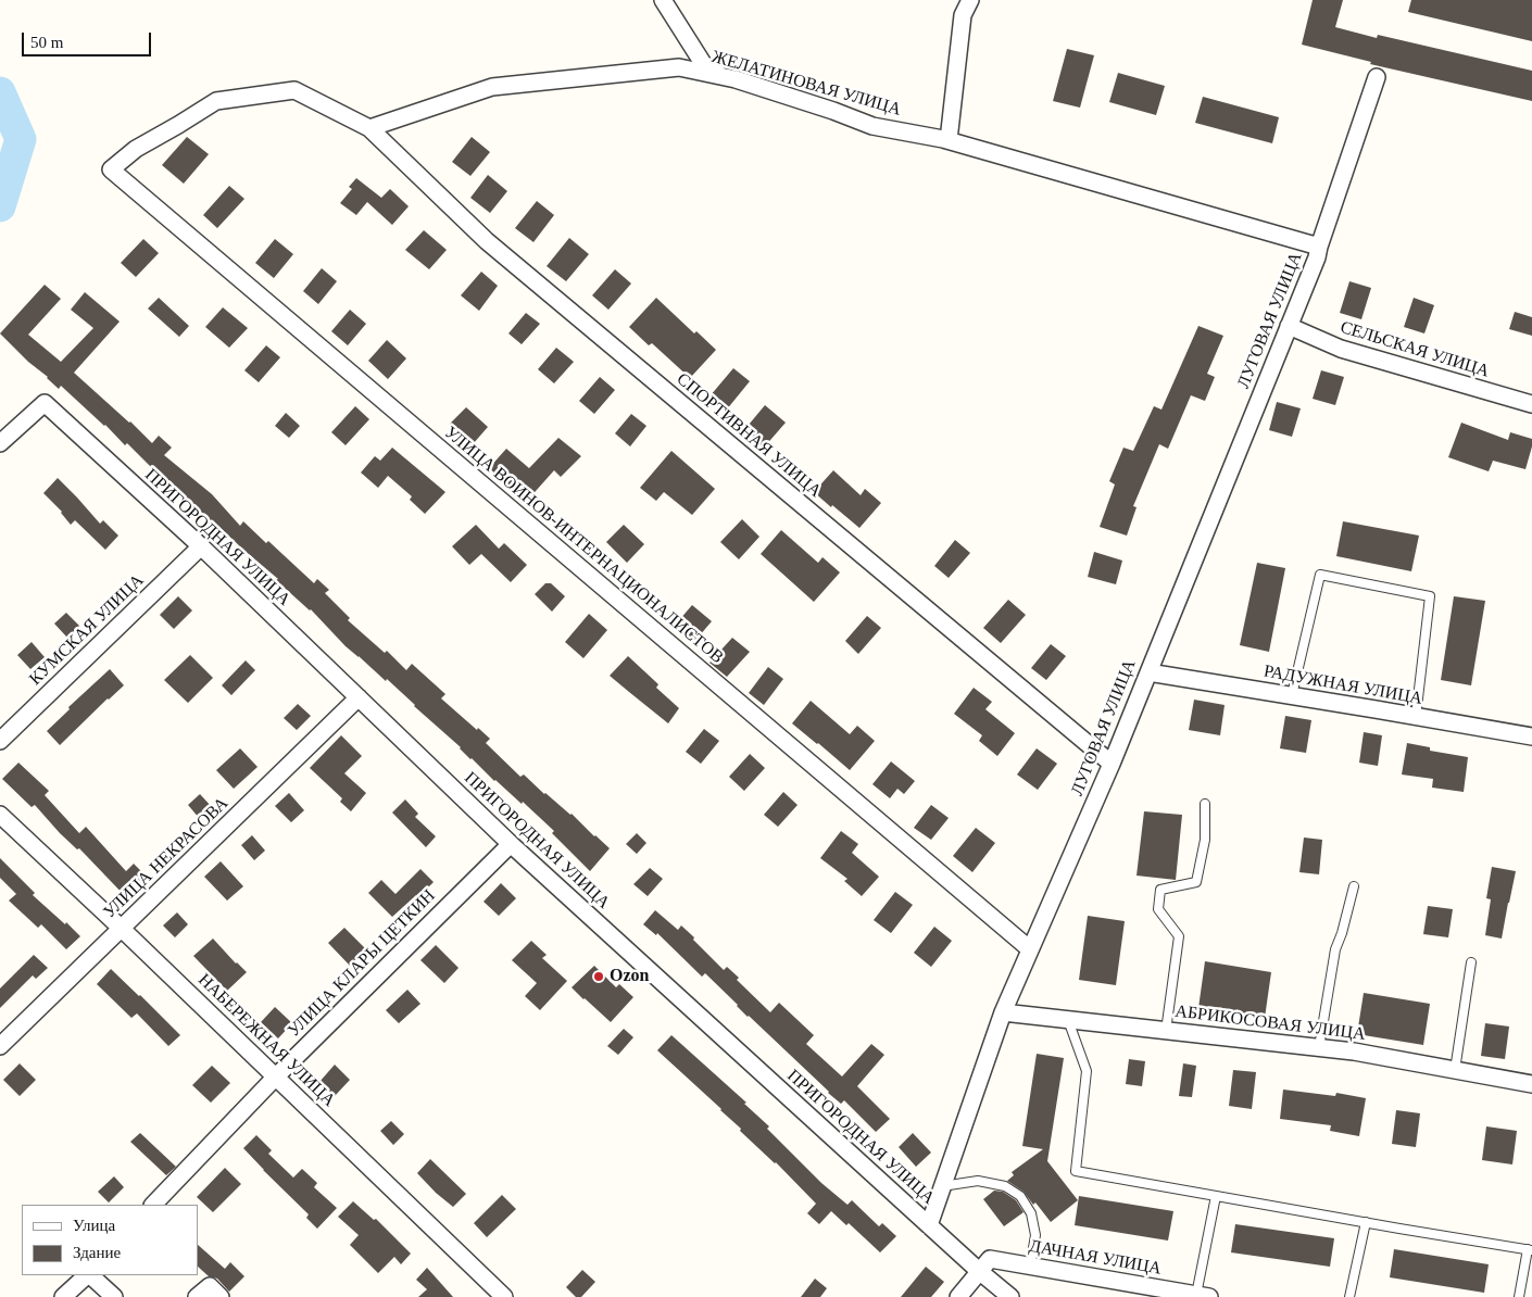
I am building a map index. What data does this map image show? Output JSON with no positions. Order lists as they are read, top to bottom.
{
  "streets": {
    "street": [
      "ЖЕЛАТИНОВАЯ УЛИЦА",
      "ЛУГОВАЯ УЛИЦА",
      "СЕЛЬСКАЯ УЛИЦА",
      "СПОРТИВНАЯ УЛИЦА",
      "ПРИГОРОДНАЯ УЛИЦА",
      "УЛИЦА ВОИНОВ-ИНТЕРНАЦИОНАЛИСТОВ",
      "КУМСКАЯ УЛИЦА",
      "РАДУЖНАЯ УЛИЦА",
      "УЛИЦА НЕКРАСОВА",
      "УЛИЦА КЛАРЫ ЦЕТКИН",
      "АБРИКОСОВАЯ УЛИЦА",
      "НАБЕРЕЖНАЯ УЛИЦА",
      "ДАЧНАЯ УЛИЦА"
    ]
  },
  "crossings": [
    ["ЖЕЛАТИНОВАЯ УЛИЦА", "ЛУГОВАЯ УЛИЦА"],
    ["ЖЕЛАТИНОВАЯ УЛИЦА", "СПОРТИВНАЯ УЛИЦА"],
    ["ЖЕЛАТИНОВАЯ УЛИЦА", "УЛИЦА ВОИНОВ-ИНТЕРНАЦИОНАЛИСТОВ"],
    ["ЛУГОВАЯ УЛИЦА", "СЕЛЬСКАЯ УЛИЦА"],
    ["ЛУГОВАЯ УЛИЦА", "СПОРТИВНАЯ УЛИЦА"],
    ["ЛУГОВАЯ УЛИЦА", "ПРИГОРОДНАЯ УЛИЦА"],
    ["ЛУГОВАЯ УЛИЦА", "УЛИЦА ВОИНОВ-ИНТЕРНАЦИОНАЛИСТОВ"],
    ["ЛУГОВАЯ УЛИЦА", "РАДУЖНАЯ УЛИЦА"],
    ["ЛУГОВАЯ УЛИЦА", "АБРИКОСОВАЯ УЛИЦА"],
    ["СПОРТИВНАЯ УЛИЦА", "УЛИЦА ВОИНОВ-ИНТЕРНАЦИОНАЛИСТОВ"],
    ["ПРИГОРОДНАЯ УЛИЦА", "КУМСКАЯ УЛИЦА"],
    ["ПРИГОРОДНАЯ УЛИЦА", "УЛИЦА НЕКРАСОВА"],
    ["ПРИГОРОДНАЯ УЛИЦА", "УЛИЦА КЛАРЫ ЦЕТКИН"],
    ["ПРИГОРОДНАЯ УЛИЦА", "ДАЧНАЯ УЛИЦА"],
    ["УЛИЦА НЕКРАСОВА", "НАБЕРЕЖНАЯ УЛИЦА"],
    ["УЛИЦА КЛАРЫ ЦЕТКИН", "НАБЕРЕЖНАЯ УЛИЦА"]
  ],
  "places": ["Ozon"],
  "legend": ["Улица", "Здание"],
  "scale_bar": "50 m"
}
